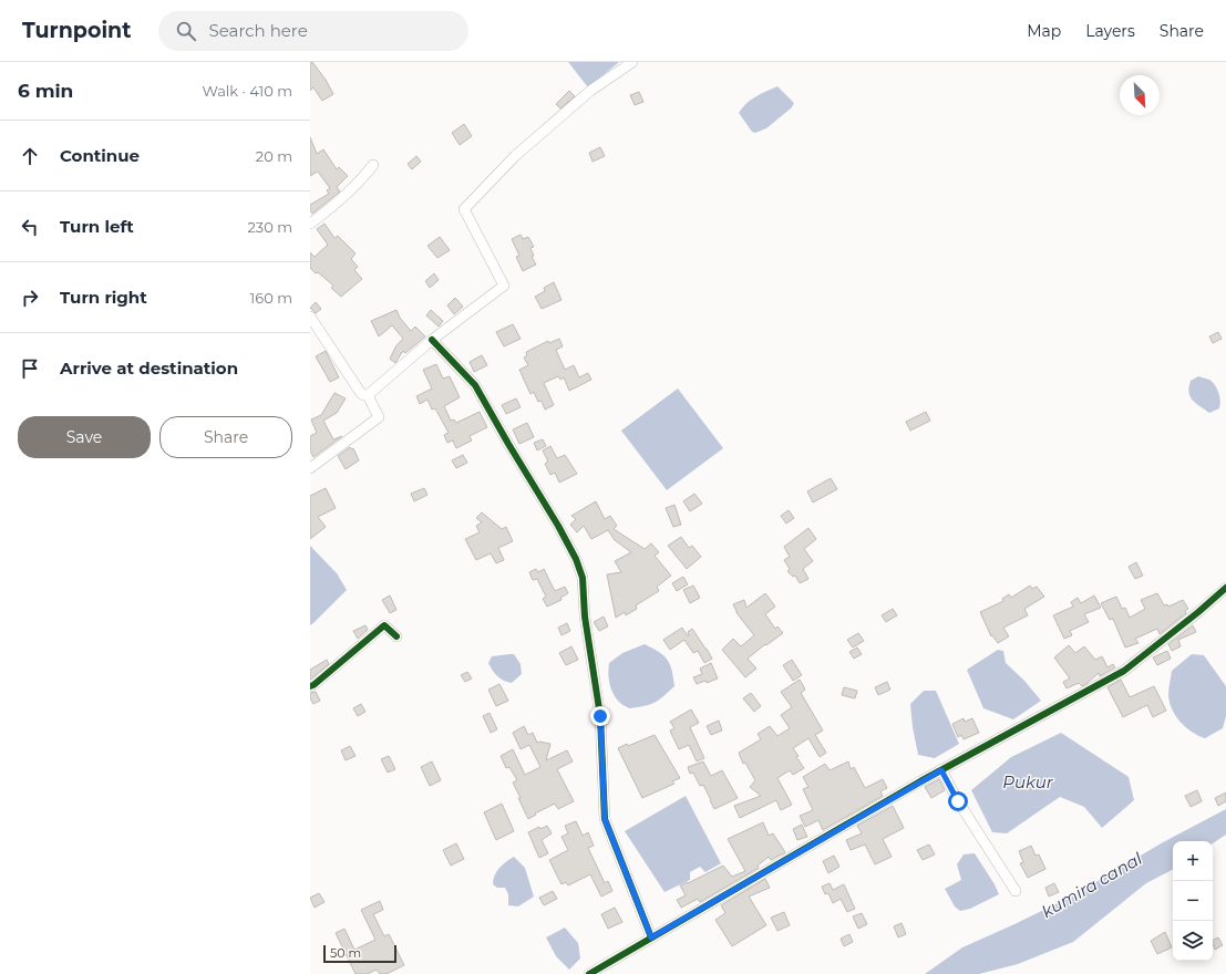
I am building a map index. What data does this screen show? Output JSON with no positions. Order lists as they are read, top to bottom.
{
  "water": ["Pukur", "kumira canal"],
  "scale_bar": "50 m",
  "north": "bottom right",
  "page": {
    "header": "Turnpoint",
    "search": "Search here",
    "nav": ["Map", "Layers", "Share"],
    "heading": ["6 min", "Walk · 410 m"],
    "list": [
      ["Continue", "20 m"],
      ["Turn left", "230 m"],
      ["Turn right", "160 m"],
      "Arrive at destination"
    ],
    "buttons": ["Save", "Share"],
    "map_buttons": ["+", "−"],
    "scale": "50 m"
  }
}
